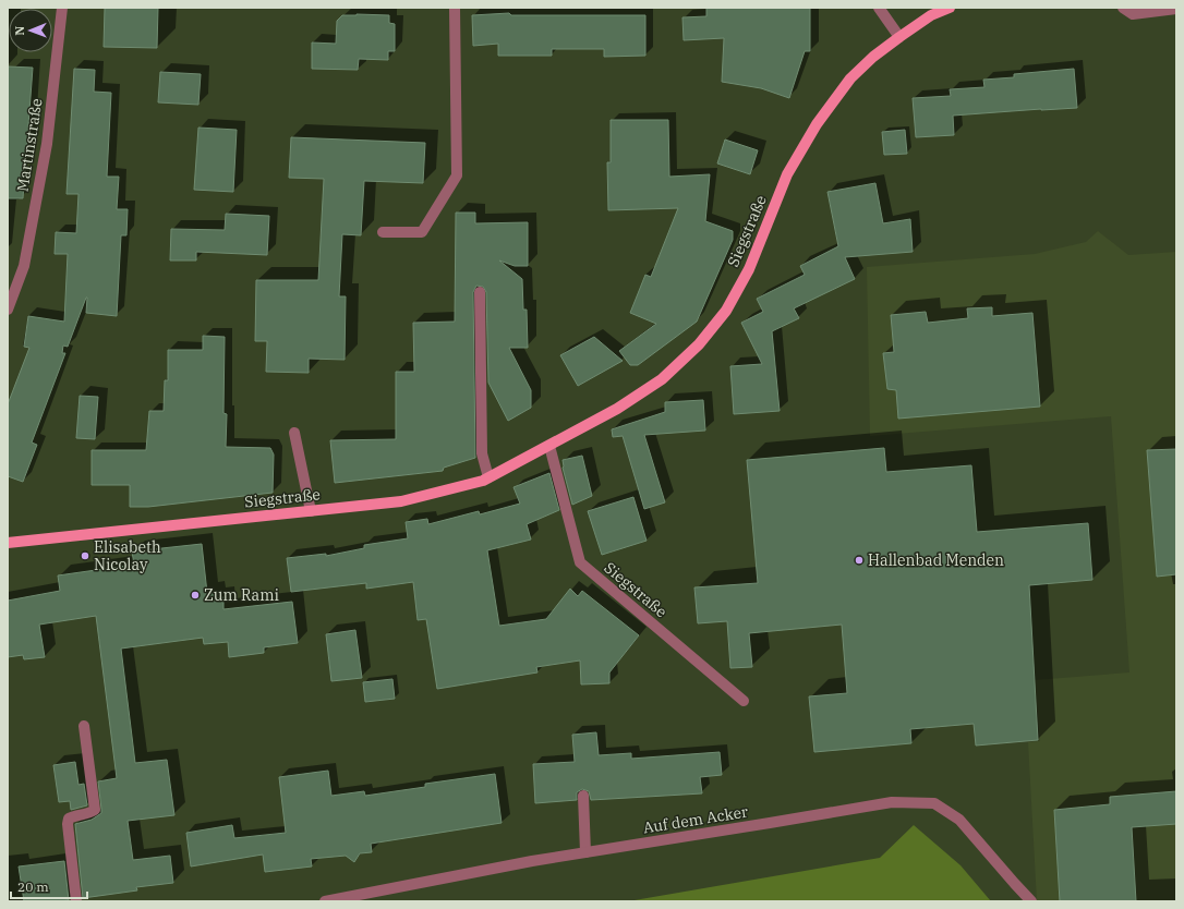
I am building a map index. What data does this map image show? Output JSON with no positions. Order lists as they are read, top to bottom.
{
  "streets": {
    "main road": ["Siegstraße"],
    "street": ["Martinstraße", "Auf dem Acker"]
  },
  "places": ["Elisabeth Nicolay", "Hallenbad Menden", "Zum Rami"],
  "scale_bar": "20 m",
  "north": "left"
}
